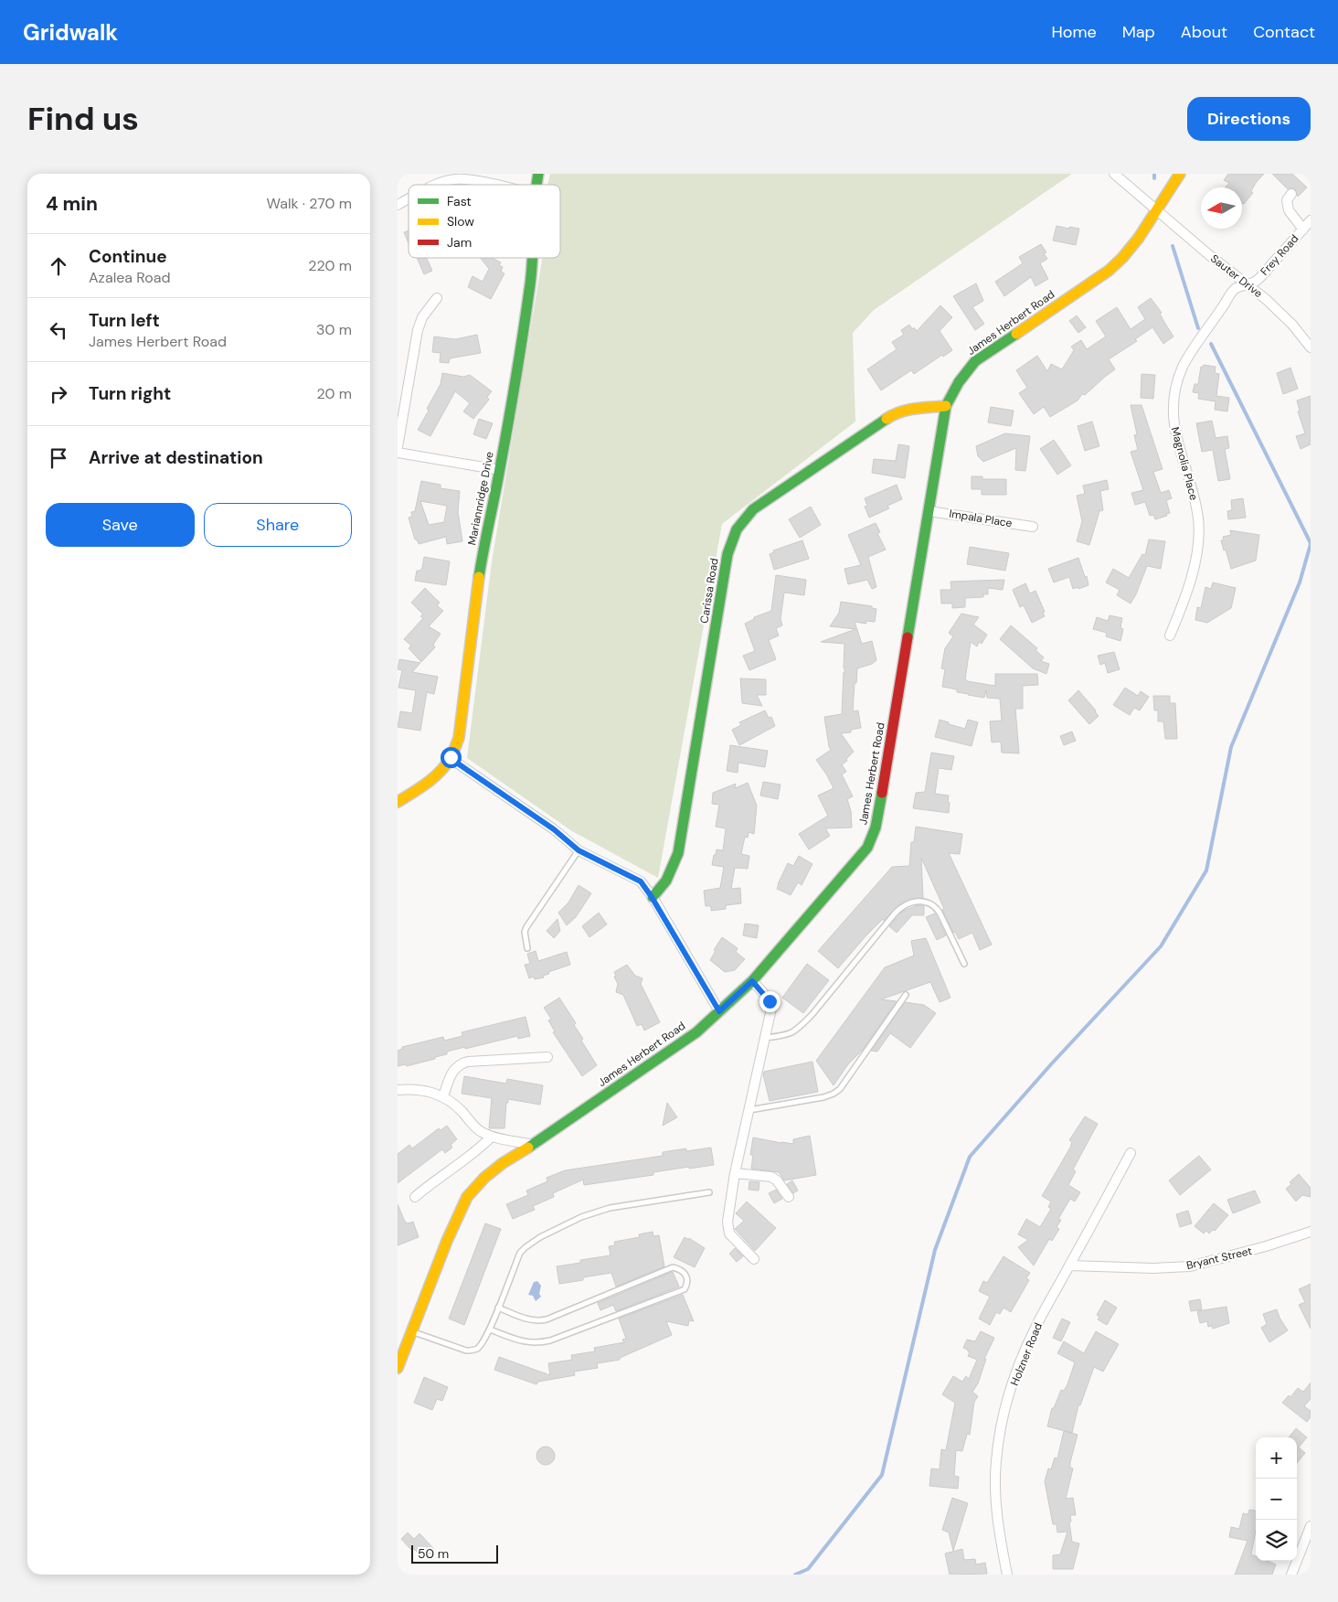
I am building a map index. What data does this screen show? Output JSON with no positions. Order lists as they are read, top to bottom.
{
  "streets": {
    "street": [
      "Frey Road",
      "Sauter Drive",
      "James Herbert Road",
      "Magnolia Place",
      "Mariannridge Drive",
      "Impala Place",
      "Carissa Road",
      "Bryant Street",
      "Holzner Road"
    ]
  },
  "crossings": [
    ["Frey Road", "Sauter Drive"],
    ["Frey Road", "Magnolia Place"],
    ["Sauter Drive", "James Herbert Road"],
    ["Sauter Drive", "Magnolia Place"],
    ["James Herbert Road", "Impala Place"],
    ["James Herbert Road", "Carissa Road"],
    ["Bryant Street", "Holzner Road"]
  ],
  "legend": ["Fast", "Slow", "Jam"],
  "scale_bar": "50 m",
  "north": "left",
  "page": {
    "header": "Gridwalk",
    "nav": [
      "Home",
      "Map",
      "About",
      "Contact"
    ],
    "buttons": [
      "Directions",
      ["Save", "Share"]
    ],
    "title": "Find us",
    "heading": ["4 min", "Walk · 270 m"],
    "list": [
      ["Continue", "Azalea Road", "220 m"],
      ["Turn left", "James Herbert Road", "30 m"],
      ["Turn right", "20 m"],
      "Arrive at destination"
    ],
    "map_buttons": ["+", "−"],
    "scale": "50 m"
  }
}
